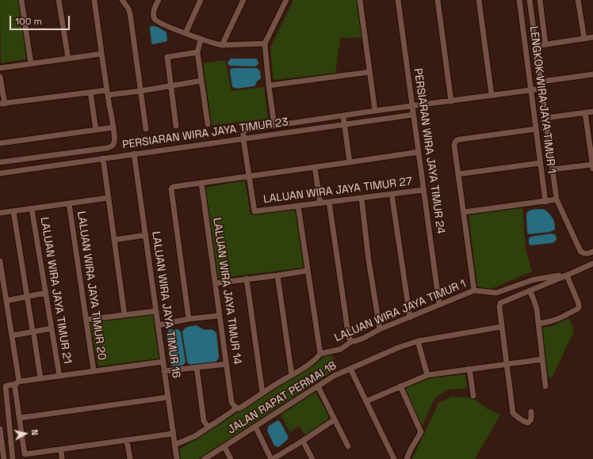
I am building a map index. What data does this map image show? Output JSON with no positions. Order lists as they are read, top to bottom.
{
  "streets": {
    "street": [
      "LENGKOK WIRA JAYA TIMUR 1",
      "PERSIARAN WIRA JAYA TIMUR 23",
      "PERSIARAN WIRA JAYA TIMUR 24",
      "LALUAN WIRA JAYA TIMUR 27",
      "LALUAN WIRA JAYA TIMUR 20",
      "LALUAN WIRA JAYA TIMUR 21",
      "LALUAN WIRA JAYA TIMUR 14",
      "LALUAN WIRA JAYA TIMUR 16",
      "LALUAN WIRA JAYA TIMUR 1",
      "JALAN RAPAT PERMAI 18"
    ]
  },
  "crossings": [
    ["LENGKOK WIRA JAYA TIMUR 1", "PERSIARAN WIRA JAYA TIMUR 23"],
    ["PERSIARAN WIRA JAYA TIMUR 23", "PERSIARAN WIRA JAYA TIMUR 24"],
    ["PERSIARAN WIRA JAYA TIMUR 23", "LALUAN WIRA JAYA TIMUR 16"],
    ["PERSIARAN WIRA JAYA TIMUR 24", "LALUAN WIRA JAYA TIMUR 27"],
    ["PERSIARAN WIRA JAYA TIMUR 24", "LALUAN WIRA JAYA TIMUR 1"]
  ],
  "scale_bar": "100 m",
  "north": "right"
}
